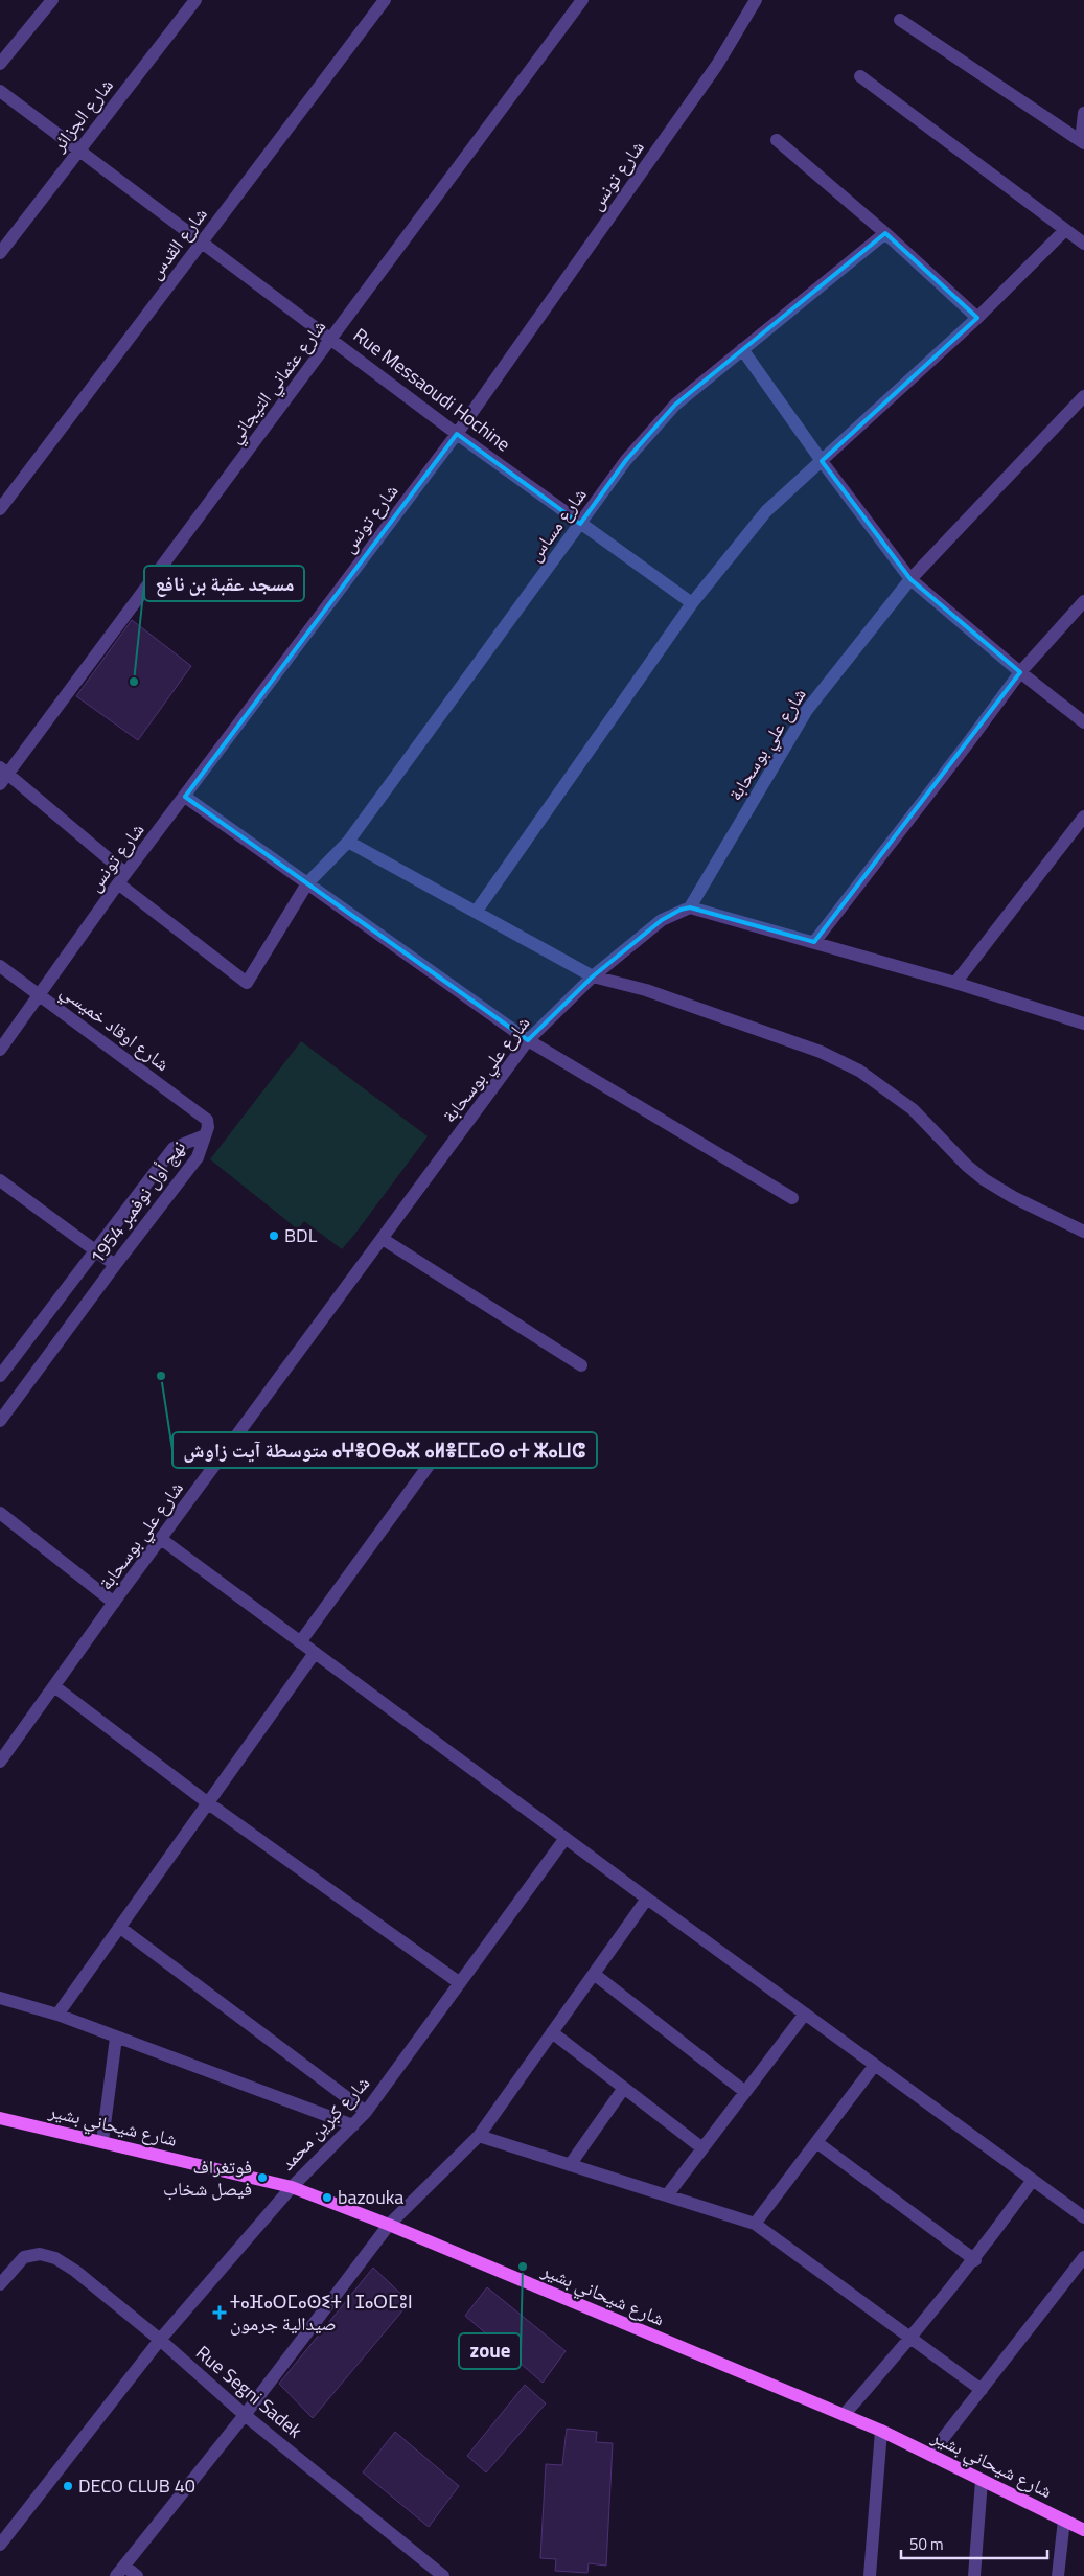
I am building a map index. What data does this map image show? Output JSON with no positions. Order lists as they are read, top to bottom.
{
  "streets": {
    "main road": ["شارع شيحاني بشير"],
    "street": [
      "شارع الجزائر",
      "شارع تونس",
      "شارع القدس",
      "شارع عثماني التيجاني",
      "Rue Messaoudi Hochine",
      "شارع مساس",
      "شارع علي بوسحابة",
      "شارع اوقاد خميسي",
      "نهج أول نوفمبر 1954",
      "شارع كبرين محمد",
      "Rue Segni Sadek"
    ]
  },
  "crossings": [
    ["شارع الجزائر", "Rue Messaoudi Hochine"],
    ["شارع تونس", "Rue Messaoudi Hochine"],
    ["شارع تونس", "شارع مساس"],
    ["شارع تونس", "شارع اوقاد خميسي"],
    ["شارع القدس", "Rue Messaoudi Hochine"],
    ["شارع عثماني التيجاني", "Rue Messaoudi Hochine"],
    ["Rue Messaoudi Hochine", "شارع مساس"],
    ["شارع اوقاد خميسي", "نهج أول نوفمبر 1954"],
    ["شارع كبرين محمد", "شارع شيحاني بشير"],
    ["شارع كبرين محمد", "Rue Segni Sadek"]
  ],
  "places": {
    "other": [
      "مسجد عقبة بن نافع",
      "BDL",
      "متوسطة آيت زاوش ⴰⵖⴻⵔⴱⴰⵣ ⴰⵍⴻⵎⵎⴰⵙ ⴰⵜ ⵣⴰⵡⵛ",
      "فوتغراف فيصل شخاب",
      "bazouka",
      "zoue",
      "DECO CLUB 40"
    ],
    "health": ["ⵜⴰⴼⴰⵔⵎⴰⵙⵉⵜ ⵏ ⵊⴰⵔⵎⵓⵏ صيدالية جرمون"]
  },
  "scale_bar": "50 m"
}
